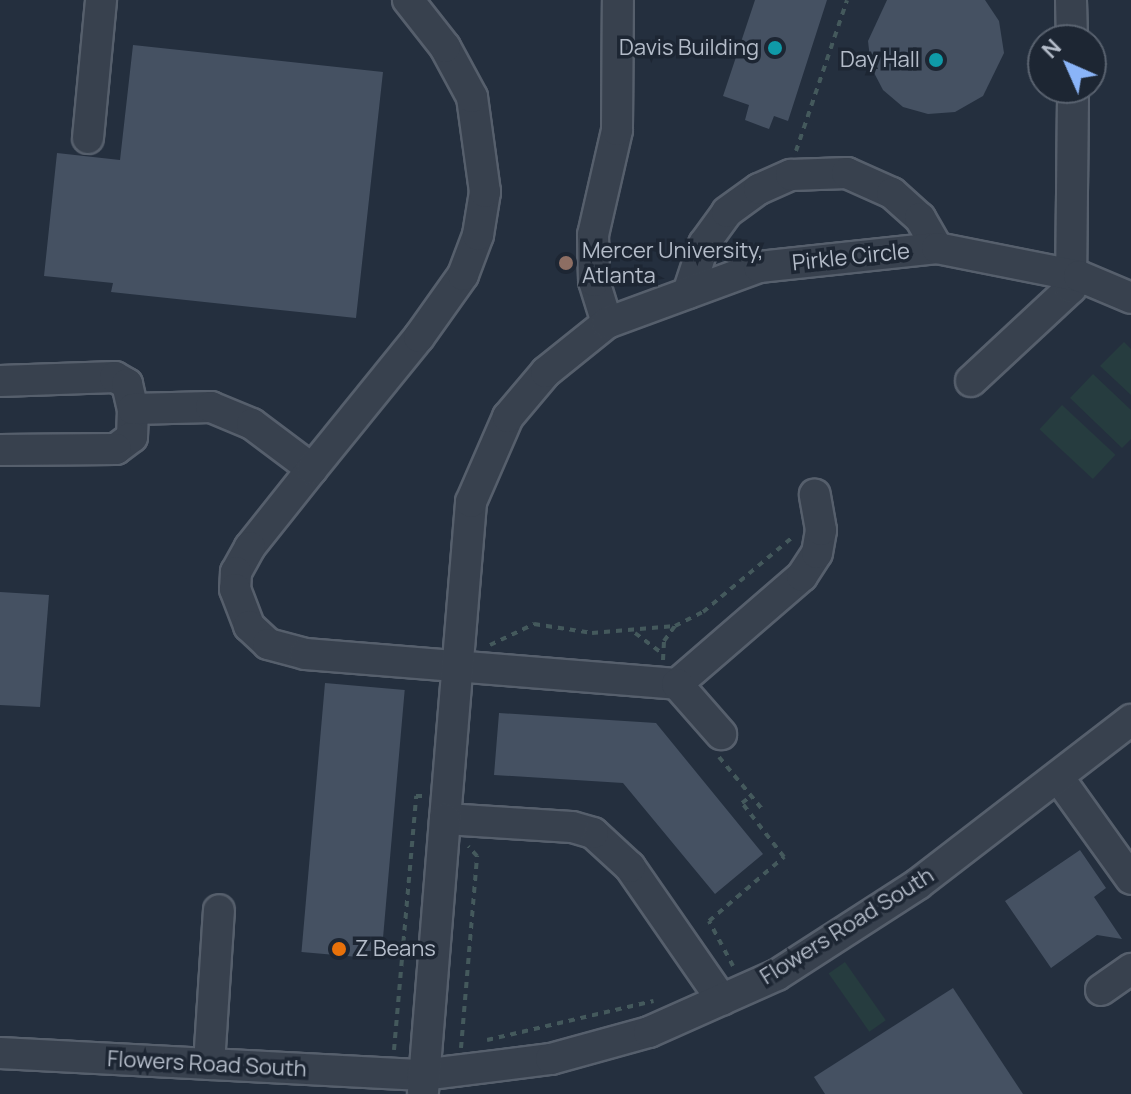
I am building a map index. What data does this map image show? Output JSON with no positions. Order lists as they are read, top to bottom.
{
  "streets": {
    "street": ["Pirkle Circle", "Flowers Road South"]
  },
  "crossings": [
    ["Pirkle Circle", "Flowers Road South"]
  ],
  "places": [
    "Davis Building",
    "Day Hall",
    "Mercer University, Atlanta",
    "Z Beans"
  ],
  "north": "top left"
}
